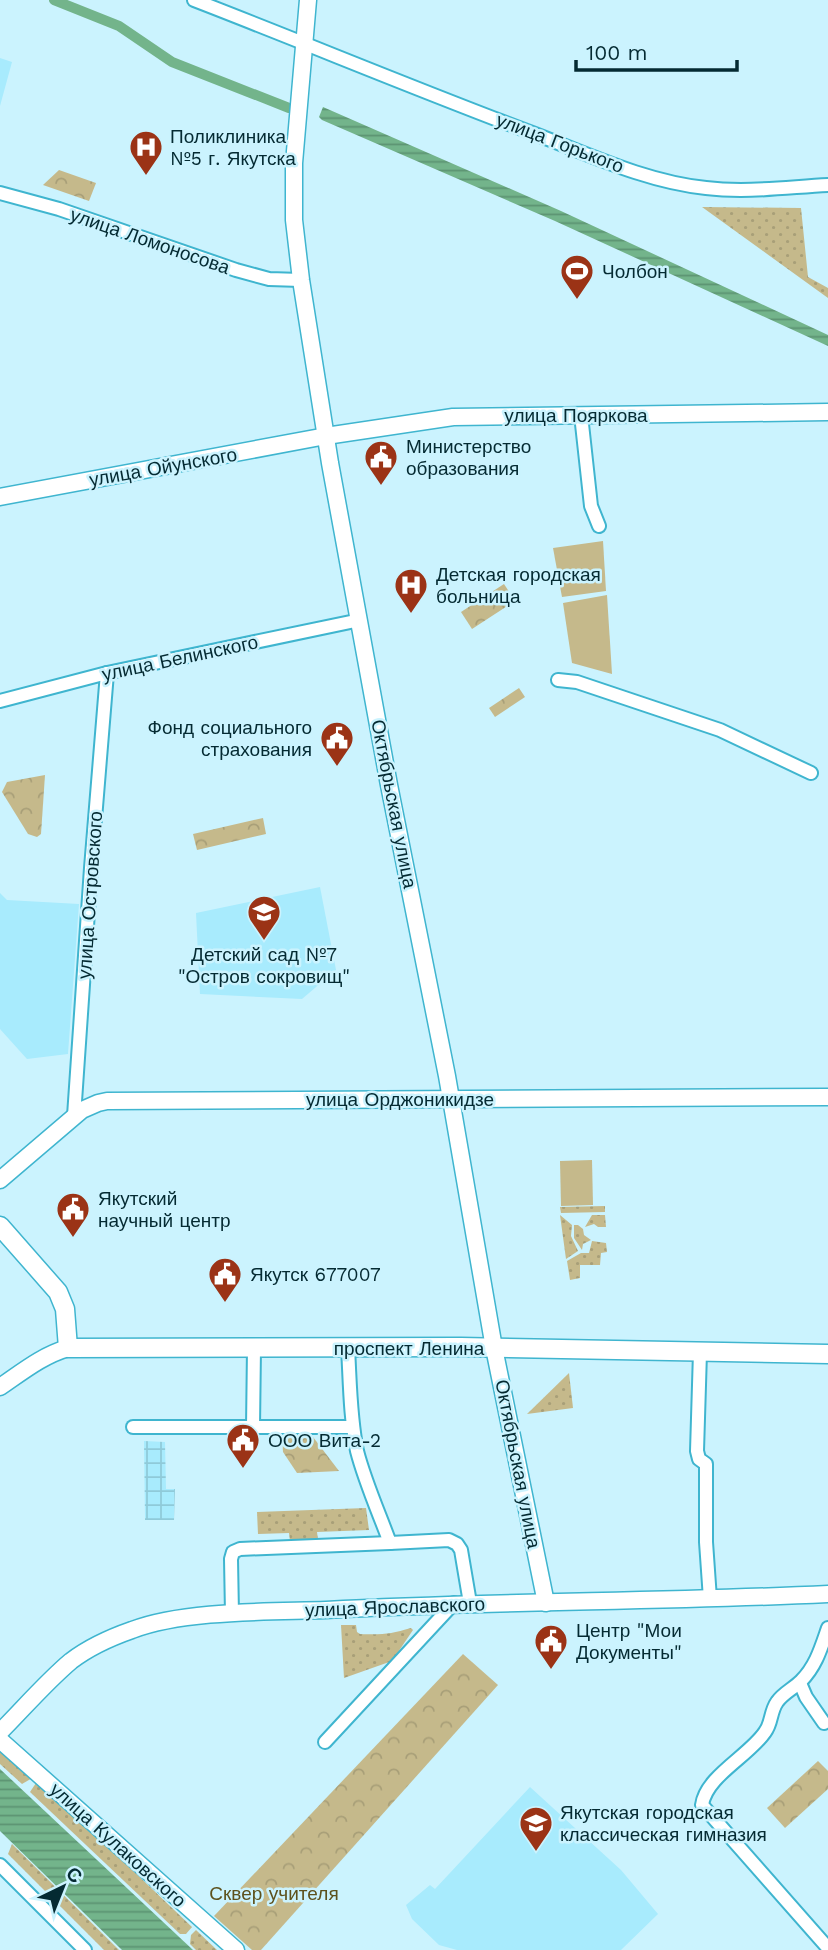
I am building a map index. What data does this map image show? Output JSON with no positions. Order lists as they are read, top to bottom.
{
  "streets": {
    "main road": ["проспект Ленина"],
    "street": [
      "улица Горького",
      "улица Ломоносова",
      "улица Пояркова",
      "улица Ойунского",
      "улица Белинского",
      "Октябрьская улица",
      "улица Островского",
      "улица Орджоникидзе",
      "улица Ярославского",
      "улица Кулаковского"
    ]
  },
  "crossings": [
    ["улица Горького", "Октябрьская улица"],
    ["улица Ломоносова", "Октябрьская улица"],
    ["улица Пояркова", "улица Ойунского"],
    ["улица Пояркова", "Октябрьская улица"],
    ["улица Ойунского", "Октябрьская улица"],
    ["улица Белинского", "Октябрьская улица"],
    ["улица Белинского", "улица Островского"],
    ["Октябрьская улица", "улица Орджоникидзе"],
    ["Октябрьская улица", "проспект Ленина"],
    ["Октябрьская улица", "улица Ярославского"],
    ["улица Островского", "улица Орджоникидзе"]
  ],
  "parks": ["Сквер учителя"],
  "places": {
    "hospital": ["Поликлиника №5 г. Якутска", "Детская городская больница"],
    "sports": ["Чолбон"],
    "public building": [
      "Министерство образования",
      "Фонд социального страхования",
      "Якутский научный центр",
      "Якутск 677007",
      "ООО Вита-2",
      "Центр \"Мои Документы\""
    ],
    "school or university": ["Детский сад №7 \"Остров сокровищ\"", "Якутская городская классическая гимназия"]
  },
  "scale_bar": "100 m",
  "north": "top right"
}
